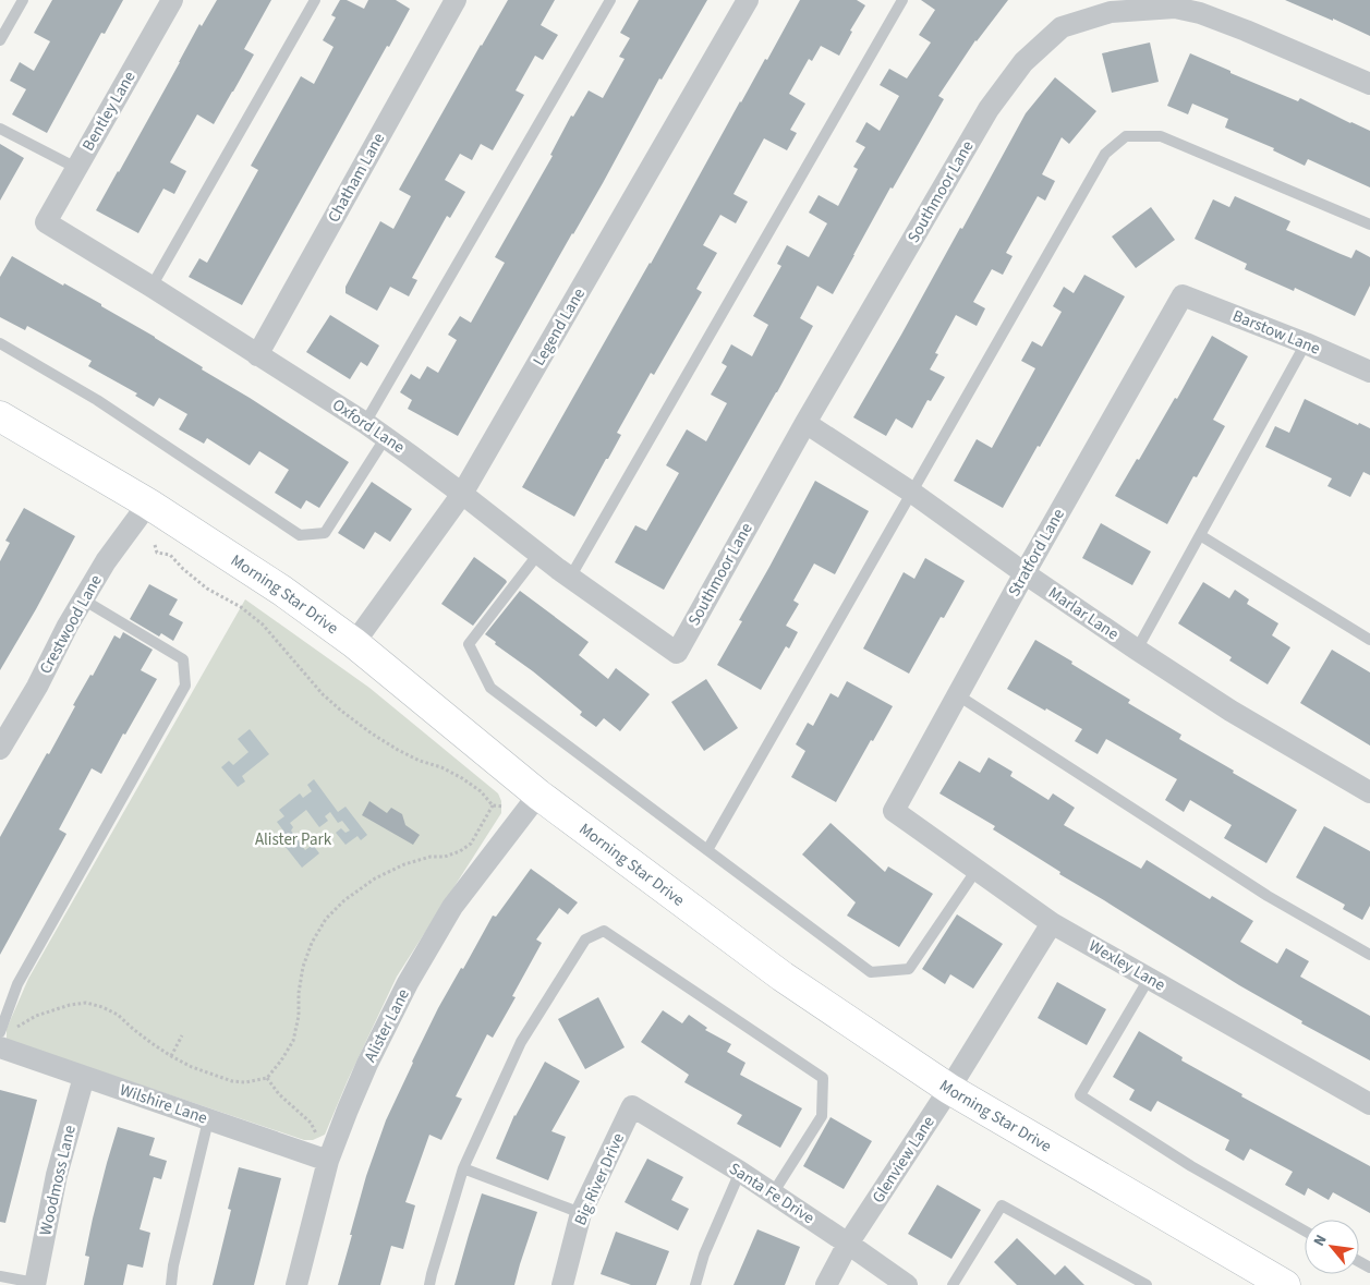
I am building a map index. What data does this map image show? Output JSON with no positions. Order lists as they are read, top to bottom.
{
  "streets": {
    "street": [
      "Bentley Lane",
      "Chatham Lane",
      "Southmoor Lane",
      "Legend Lane",
      "Barstow Lane",
      "Oxford Lane",
      "Stratford Lane",
      "Morning Star Drive",
      "Marlar Lane",
      "Crestwood Lane",
      "Wexley Lane",
      "Alister Lane",
      "Wilshire Lane",
      "Glenview Lane",
      "Big River Drive",
      "Woodmoss Lane",
      "Santa Fe Drive"
    ]
  },
  "crossings": [
    ["Bentley Lane", "Oxford Lane"],
    ["Chatham Lane", "Oxford Lane"],
    ["Southmoor Lane", "Oxford Lane"],
    ["Southmoor Lane", "Marlar Lane"],
    ["Legend Lane", "Oxford Lane"],
    ["Legend Lane", "Morning Star Drive"],
    ["Barstow Lane", "Stratford Lane"],
    ["Stratford Lane", "Marlar Lane"],
    ["Stratford Lane", "Wexley Lane"],
    ["Morning Star Drive", "Crestwood Lane"],
    ["Morning Star Drive", "Alister Lane"],
    ["Morning Star Drive", "Glenview Lane"],
    ["Wexley Lane", "Glenview Lane"],
    ["Alister Lane", "Wilshire Lane"],
    ["Wilshire Lane", "Woodmoss Lane"],
    ["Glenview Lane", "Santa Fe Drive"],
    ["Big River Drive", "Santa Fe Drive"]
  ],
  "parks": ["Alister Park"],
  "north": "top left"
}
